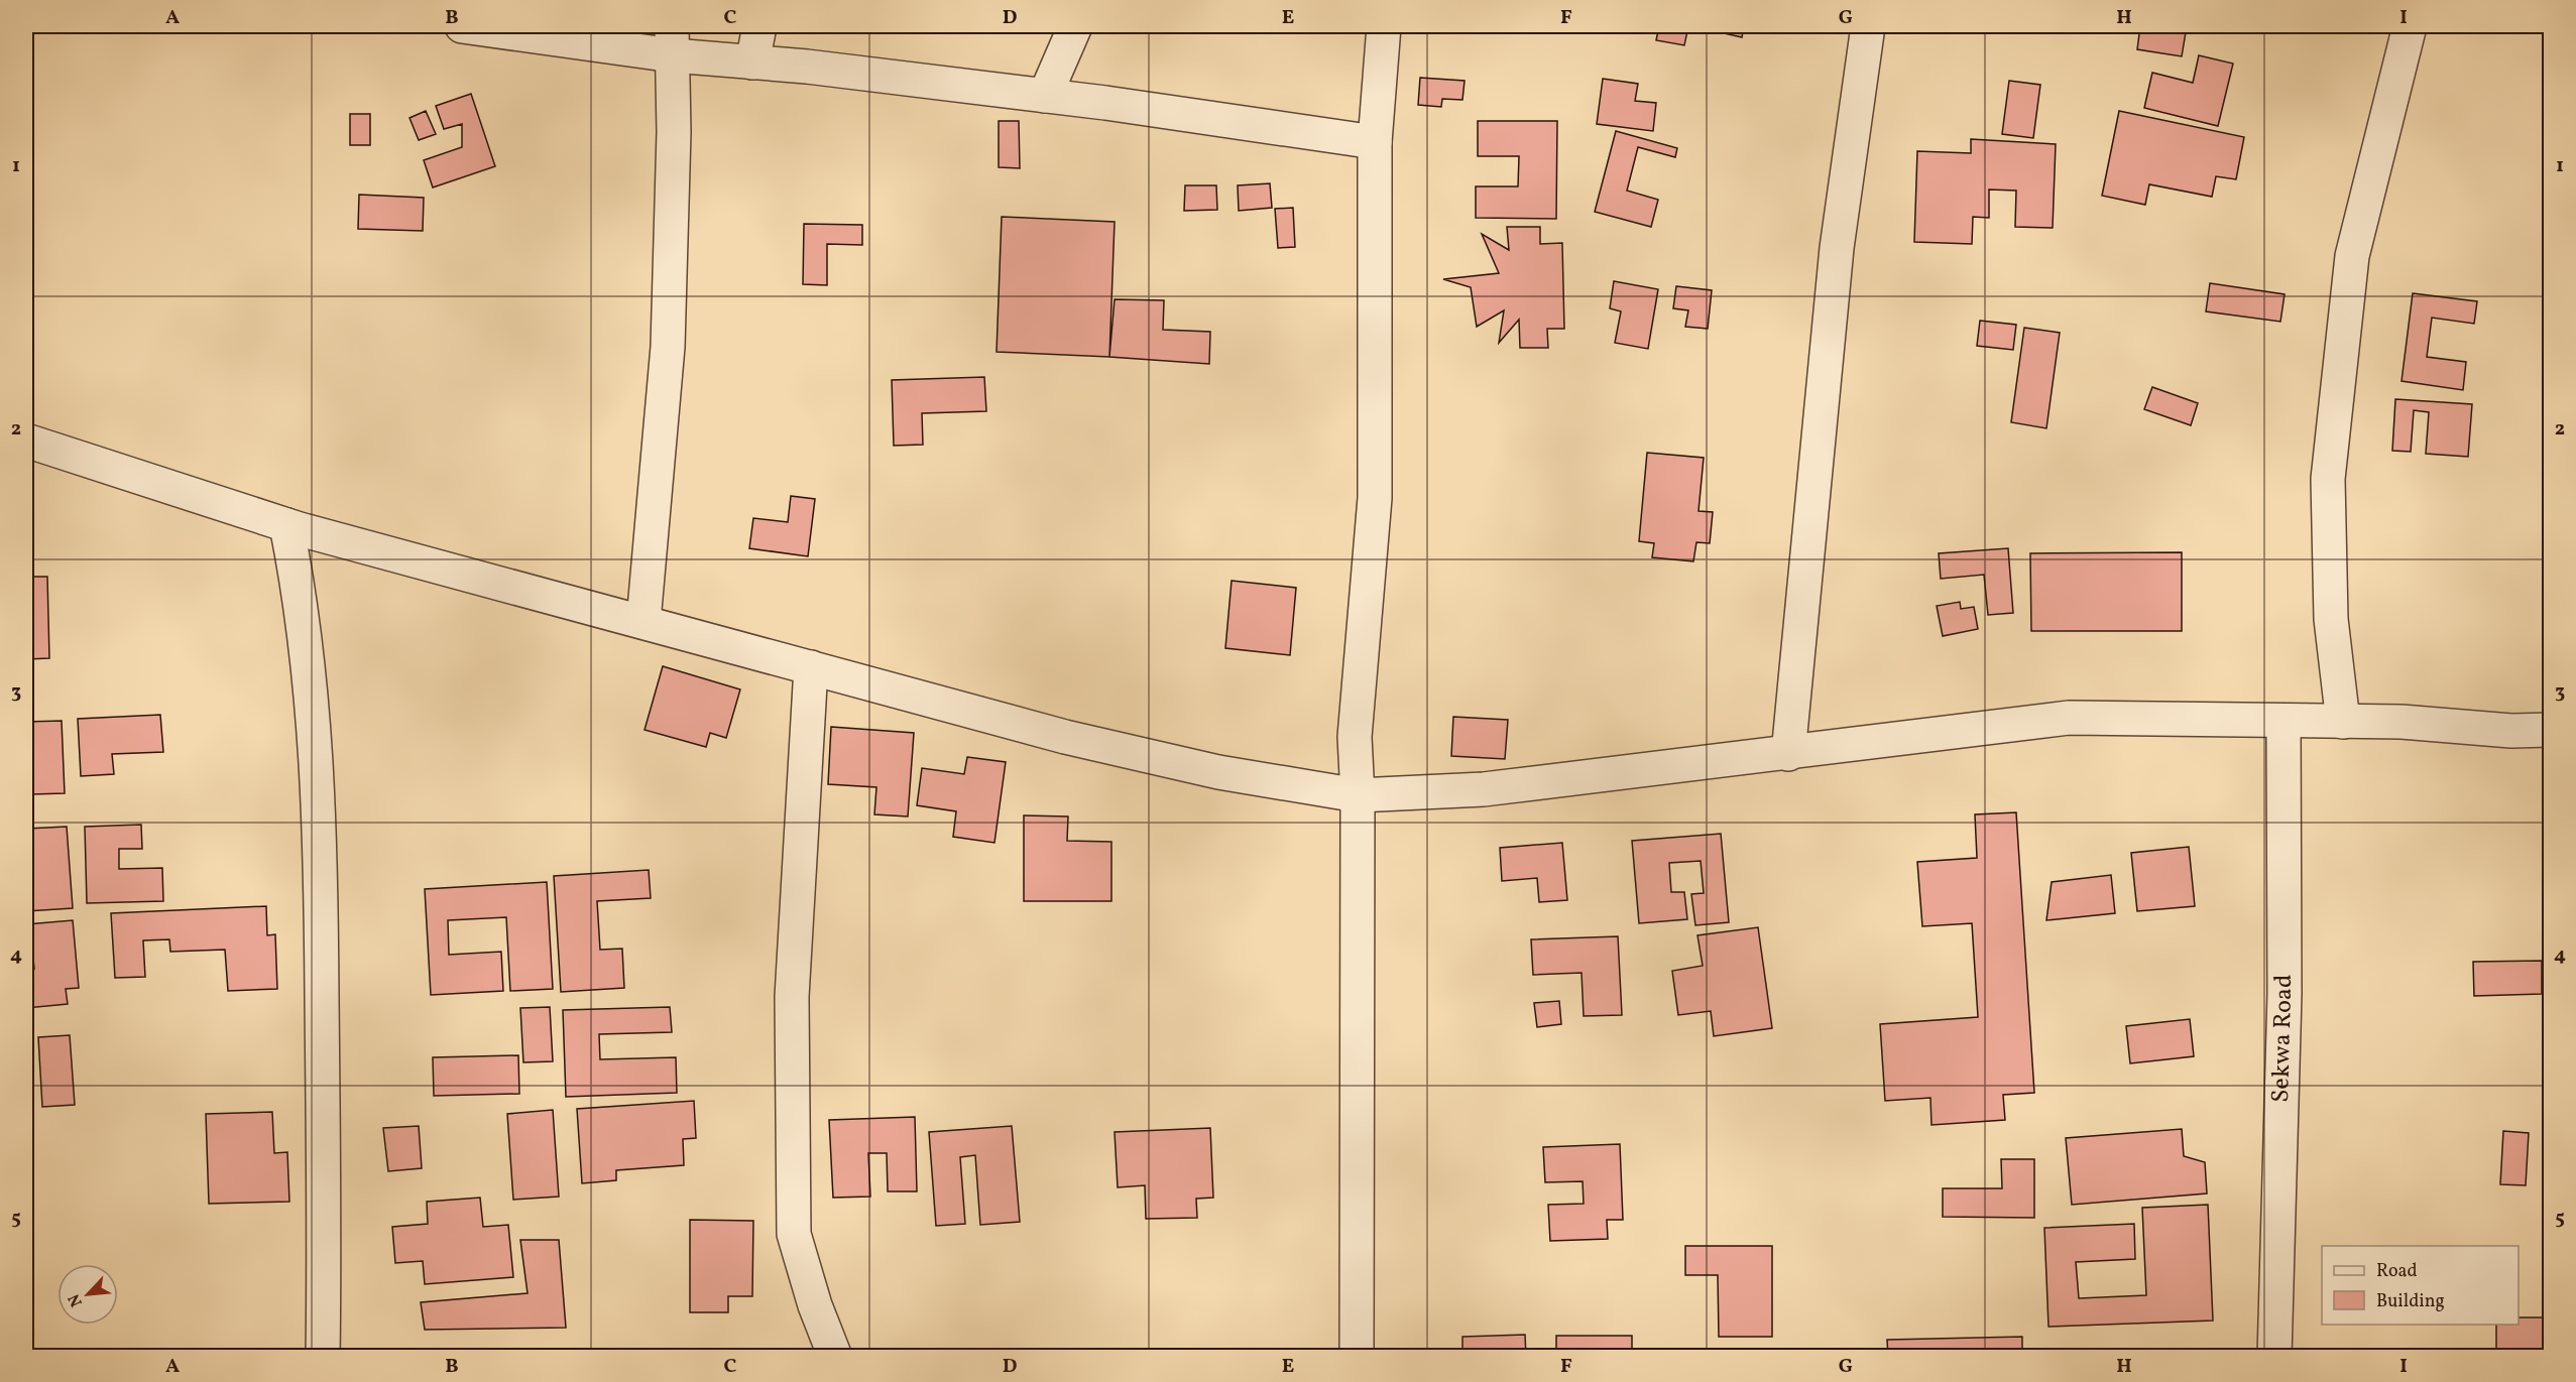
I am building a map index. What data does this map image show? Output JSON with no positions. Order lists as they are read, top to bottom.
{
  "streets": {
    "street": ["Sekwa Road"]
  },
  "legend": ["Road", "Building"],
  "north": "bottom left",
  "grid": {
    "columns": [
      "A",
      "B",
      "C",
      "D",
      "E",
      "F",
      "G",
      "H",
      "I"
    ],
    "rows": [
      "1",
      "2",
      "3",
      "4",
      "5"
    ]
  }
}
